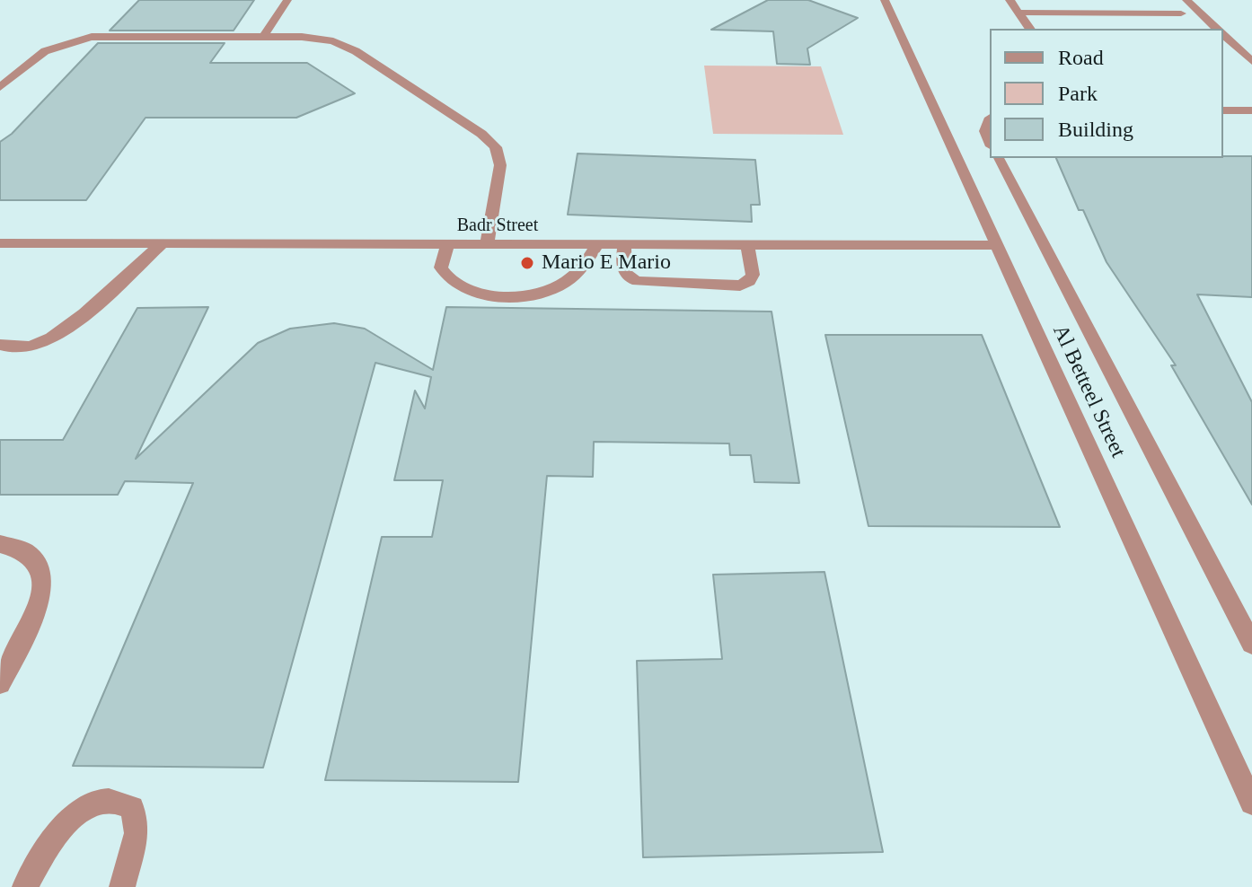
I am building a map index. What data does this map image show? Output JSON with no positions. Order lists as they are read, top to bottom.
{
  "streets": {
    "street": ["Badr Street", "Al Betteel Street"]
  },
  "crossings": [
    ["Badr Street", "Al Betteel Street"]
  ],
  "places": ["Mario E Mario"],
  "legend": ["Road", "Park", "Building"]
}
